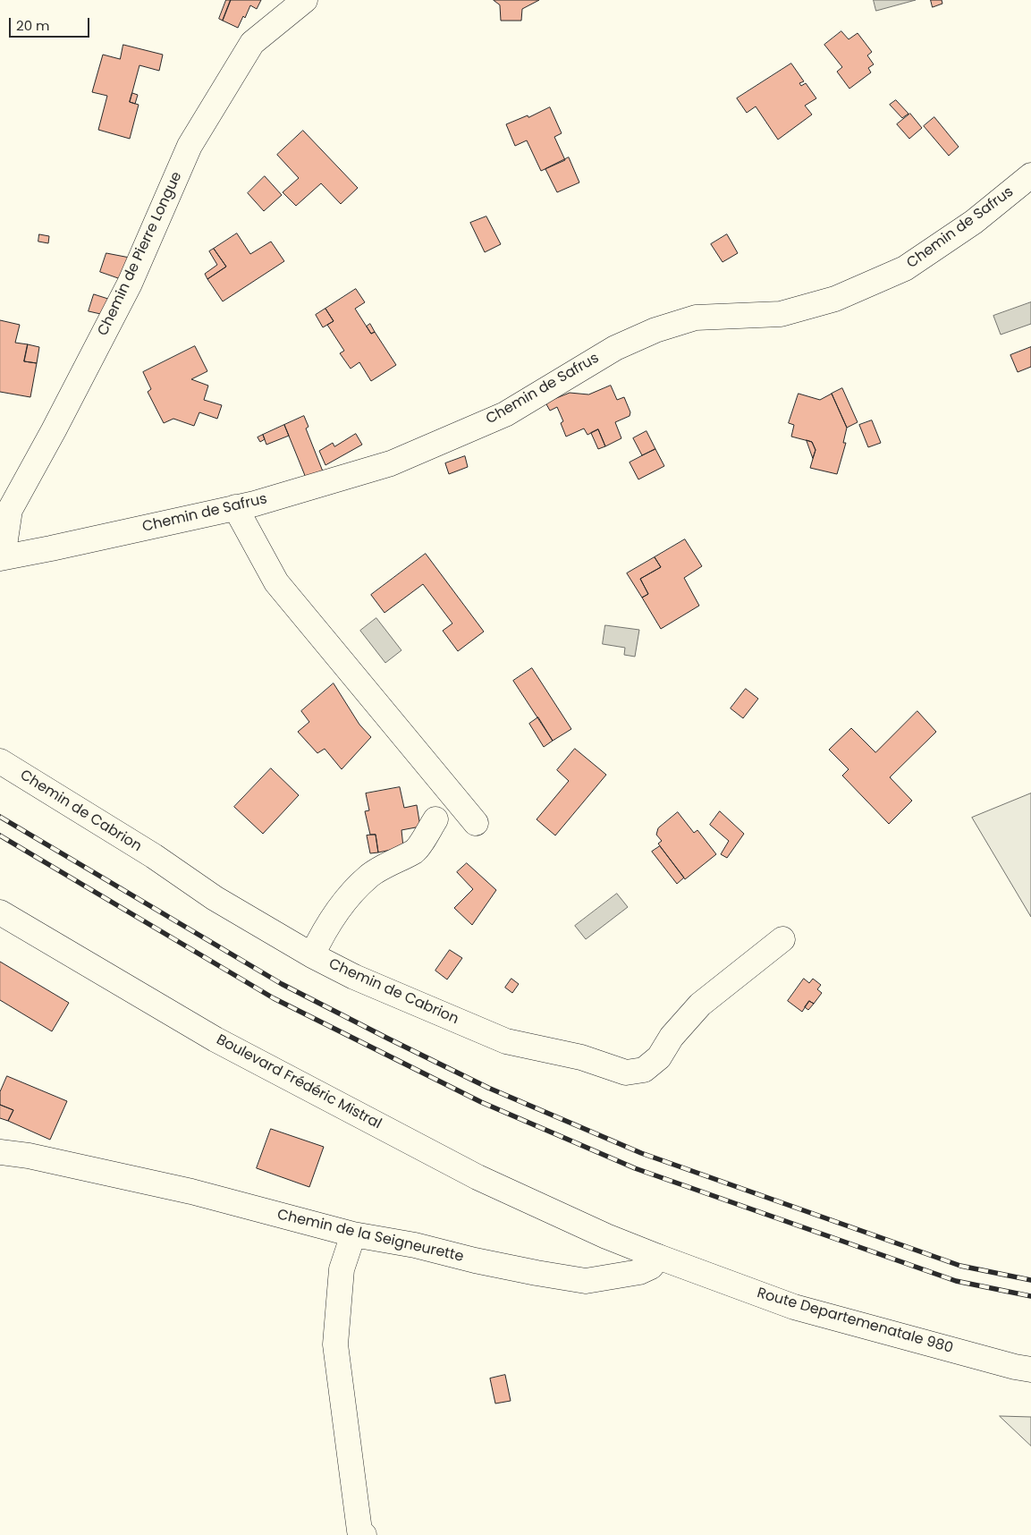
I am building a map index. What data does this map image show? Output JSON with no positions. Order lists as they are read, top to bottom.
{
  "streets": {
    "street": [
      "Chemin de Safrus",
      "Chemin de Pierre Longue",
      "Chemin de Cabrion",
      "Boulevard Frédéric Mistral",
      "Chemin de la Seigneurette",
      "Route Departemenatale 980"
    ]
  },
  "crossings": [
    ["Chemin de Safrus", "Chemin de Pierre Longue"],
    ["Boulevard Frédéric Mistral", "Route Departemenatale 980"],
    ["Chemin de la Seigneurette", "Route Departemenatale 980"]
  ],
  "scale_bar": "20 m"
}
